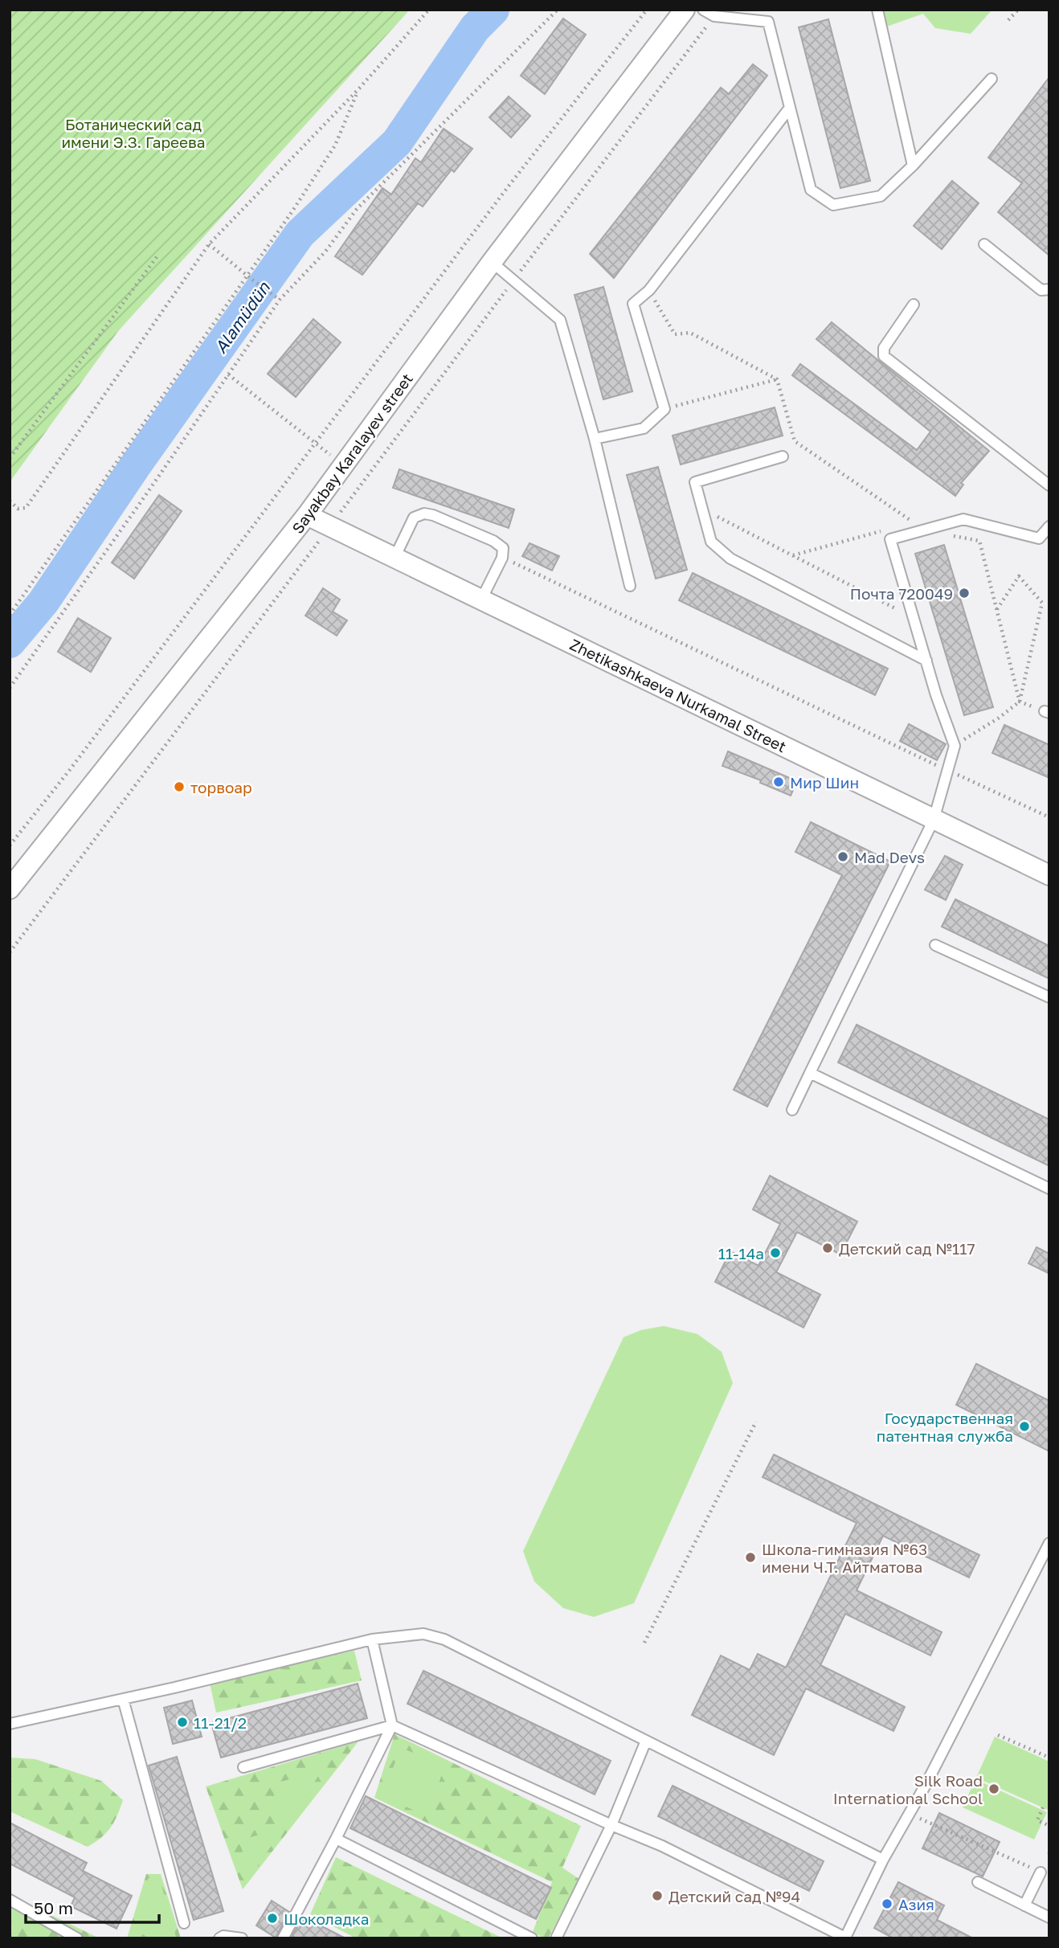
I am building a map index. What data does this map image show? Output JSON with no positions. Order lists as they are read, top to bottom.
{
  "streets": {
    "street": ["Sayakbay Karalayev street", "Zhetikashkaeva Nurkamal Street"]
  },
  "crossings": [
    ["Sayakbay Karalayev street", "Zhetikashkaeva Nurkamal Street"]
  ],
  "water": ["Alamüdün"],
  "parks": ["Ботанический сад имени Э.З. Гареева"],
  "places": [
    "Почта 720049",
    "Мир Шин",
    "торвоар",
    "Mad Devs",
    "Детский сад №117",
    "11-14а",
    "Государственная патентная служба",
    "Школа-гимназия №63 имени Ч.Т. Айтматова",
    "11-21/2",
    "Silk Road International School",
    "Детский сад №94",
    "Азия",
    "Шоколадка"
  ],
  "scale_bar": "50 m"
}
